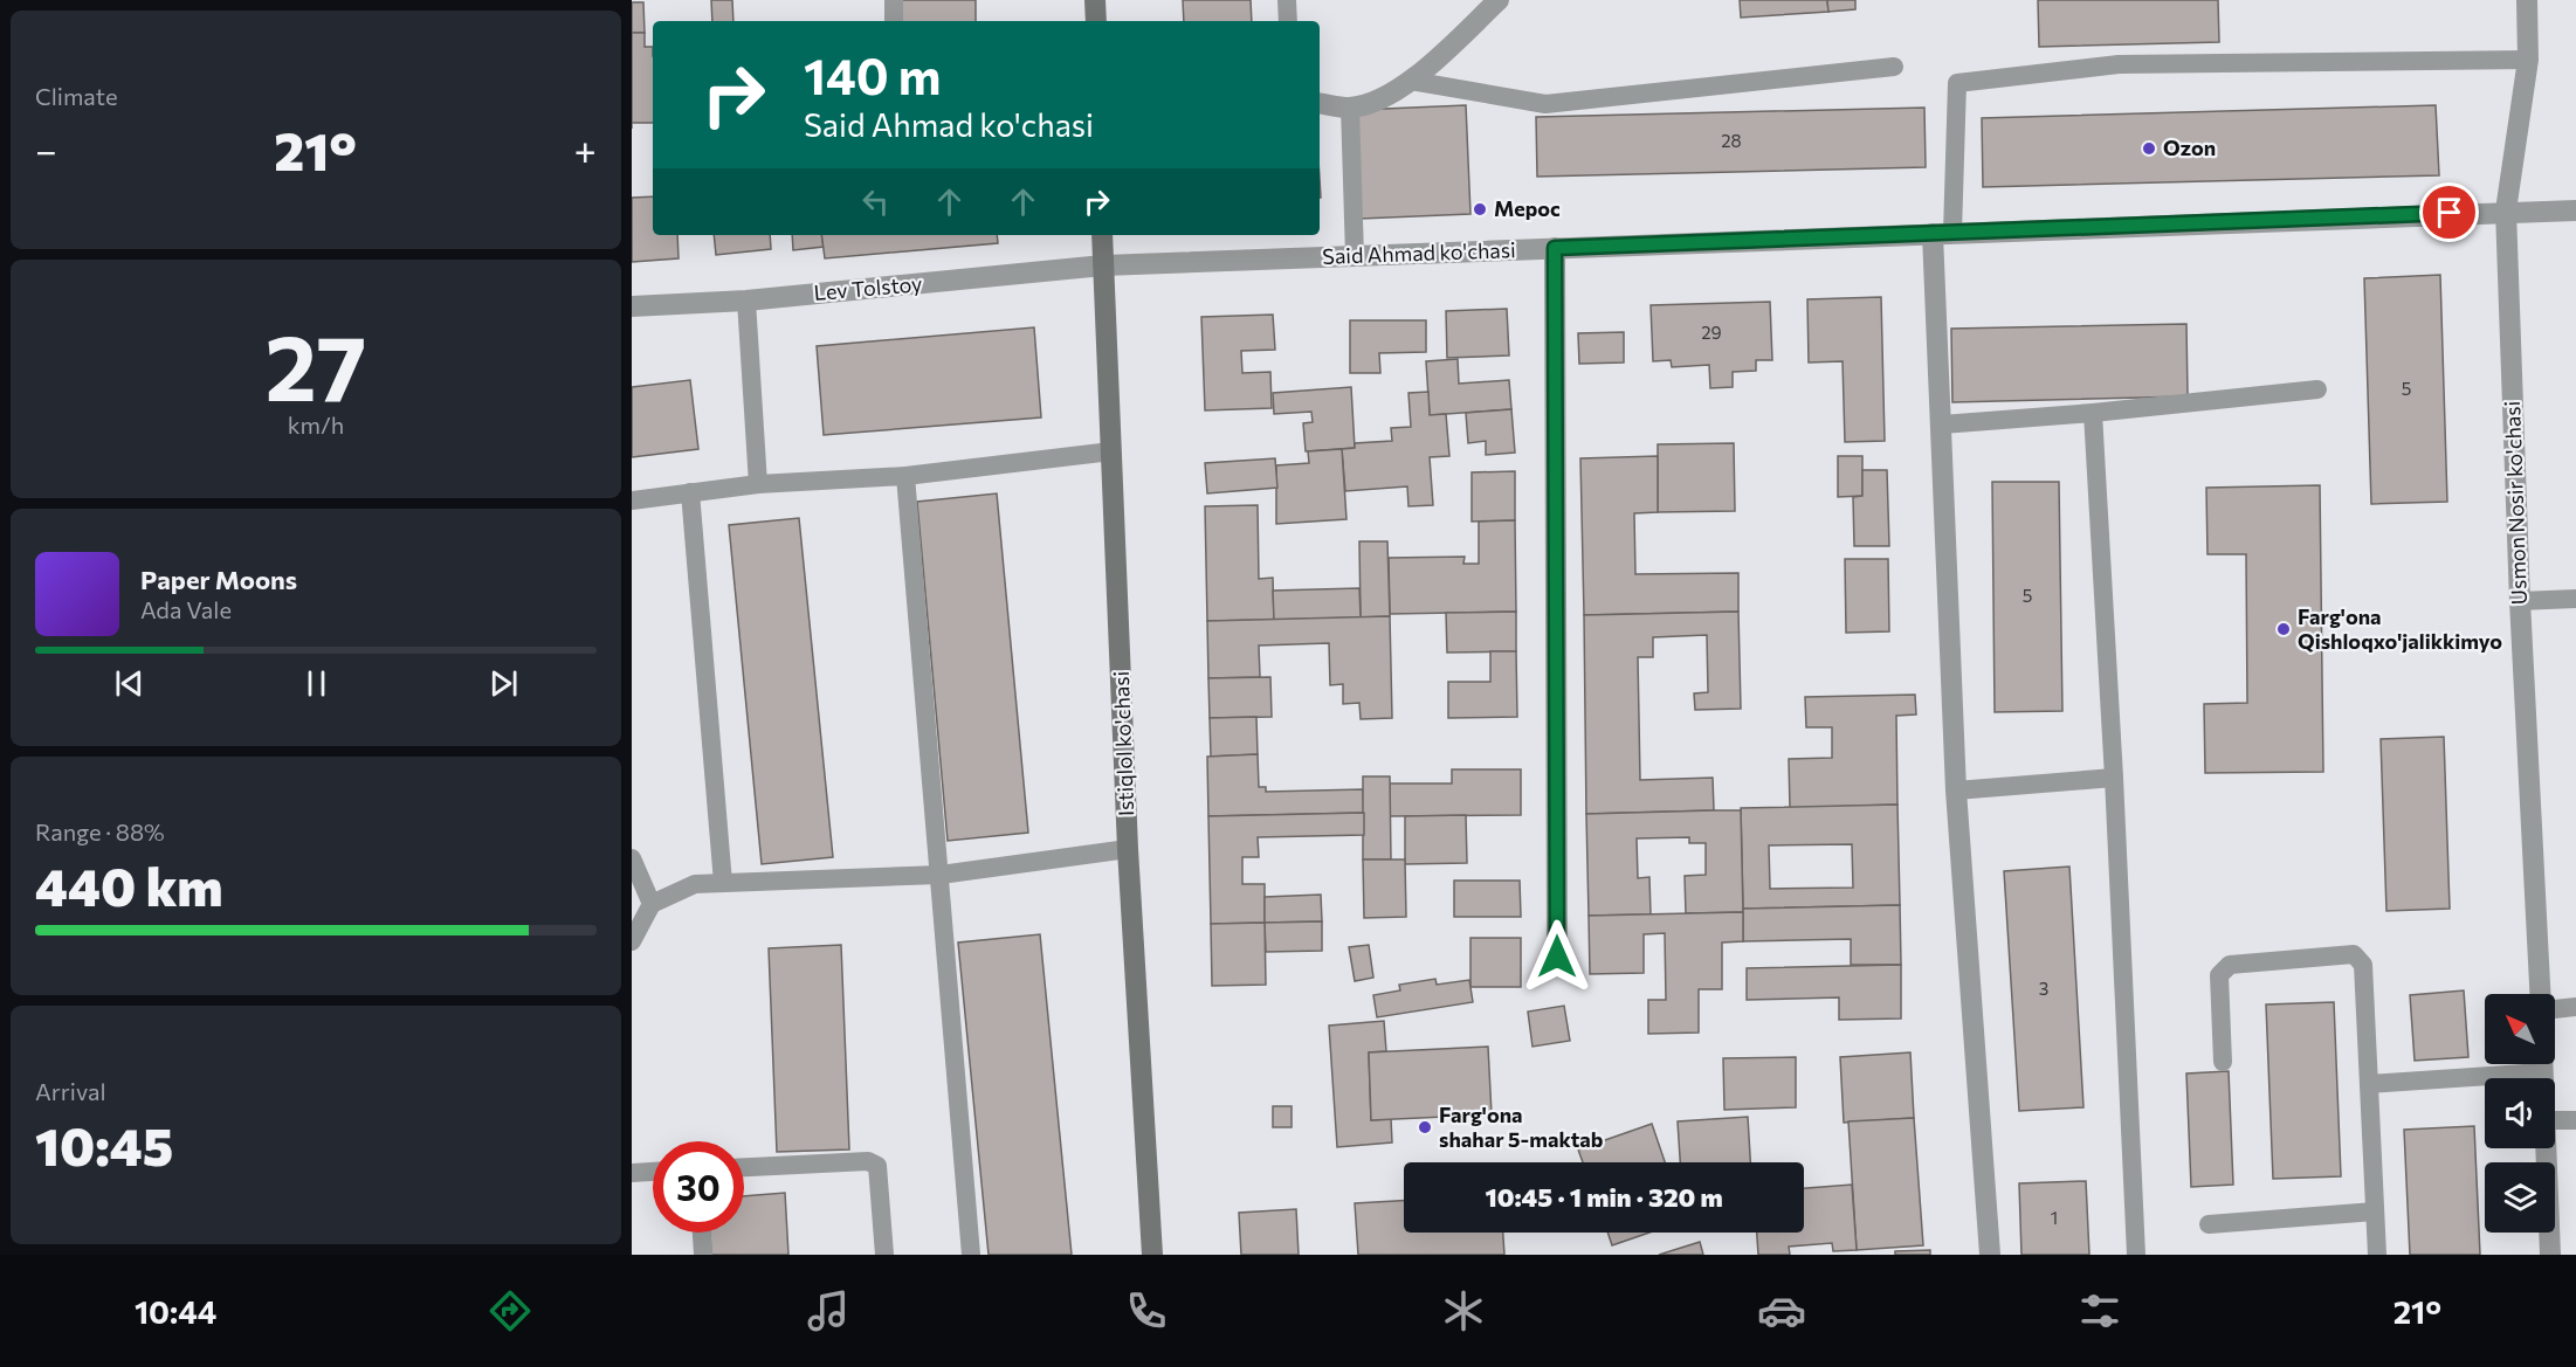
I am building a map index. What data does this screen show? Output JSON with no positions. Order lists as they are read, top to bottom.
{
  "streets": {
    "main road": ["Istiqlol ko'chasi"],
    "street": ["Said Ahmad ko'chasi", "Lev Tolstoy", "Usmon Nosir ko'chasi"]
  },
  "crossings": [
    ["Said Ahmad ko'chasi", "Lev Tolstoy"],
    ["Said Ahmad ko'chasi", "Usmon Nosir ko'chasi"],
    ["Said Ahmad ko'chasi", "Istiqlol ko'chasi"],
    ["Lev Tolstoy", "Istiqlol ko'chasi"]
  ],
  "places": [
    "Ozon",
    "Мерос",
    "Farg'ona Qishloqxo'jalikkimyo",
    "Farg'ona shahar 5-maktab"
  ],
  "house_numbers": [
    "28",
    "29",
    "5",
    "5",
    "3",
    "1"
  ],
  "north": "top left",
  "page": {
    "tile": [
      "Climate",
      ["27", "km/h"],
      ["Range · 88%", "440 km"],
      ["Arrival", "10:45"]
    ],
    "turn": ["140 m", "Said Ahmad ko'chasi"],
    "heat": ["−", "21°", "+"],
    "song": ["Paper Moons", "Ada Vale"],
    "limit": "30",
    "trip": "10:45 · 1 min · 320 m",
    "tabs": ["10:44", "21°"]
  }
}
